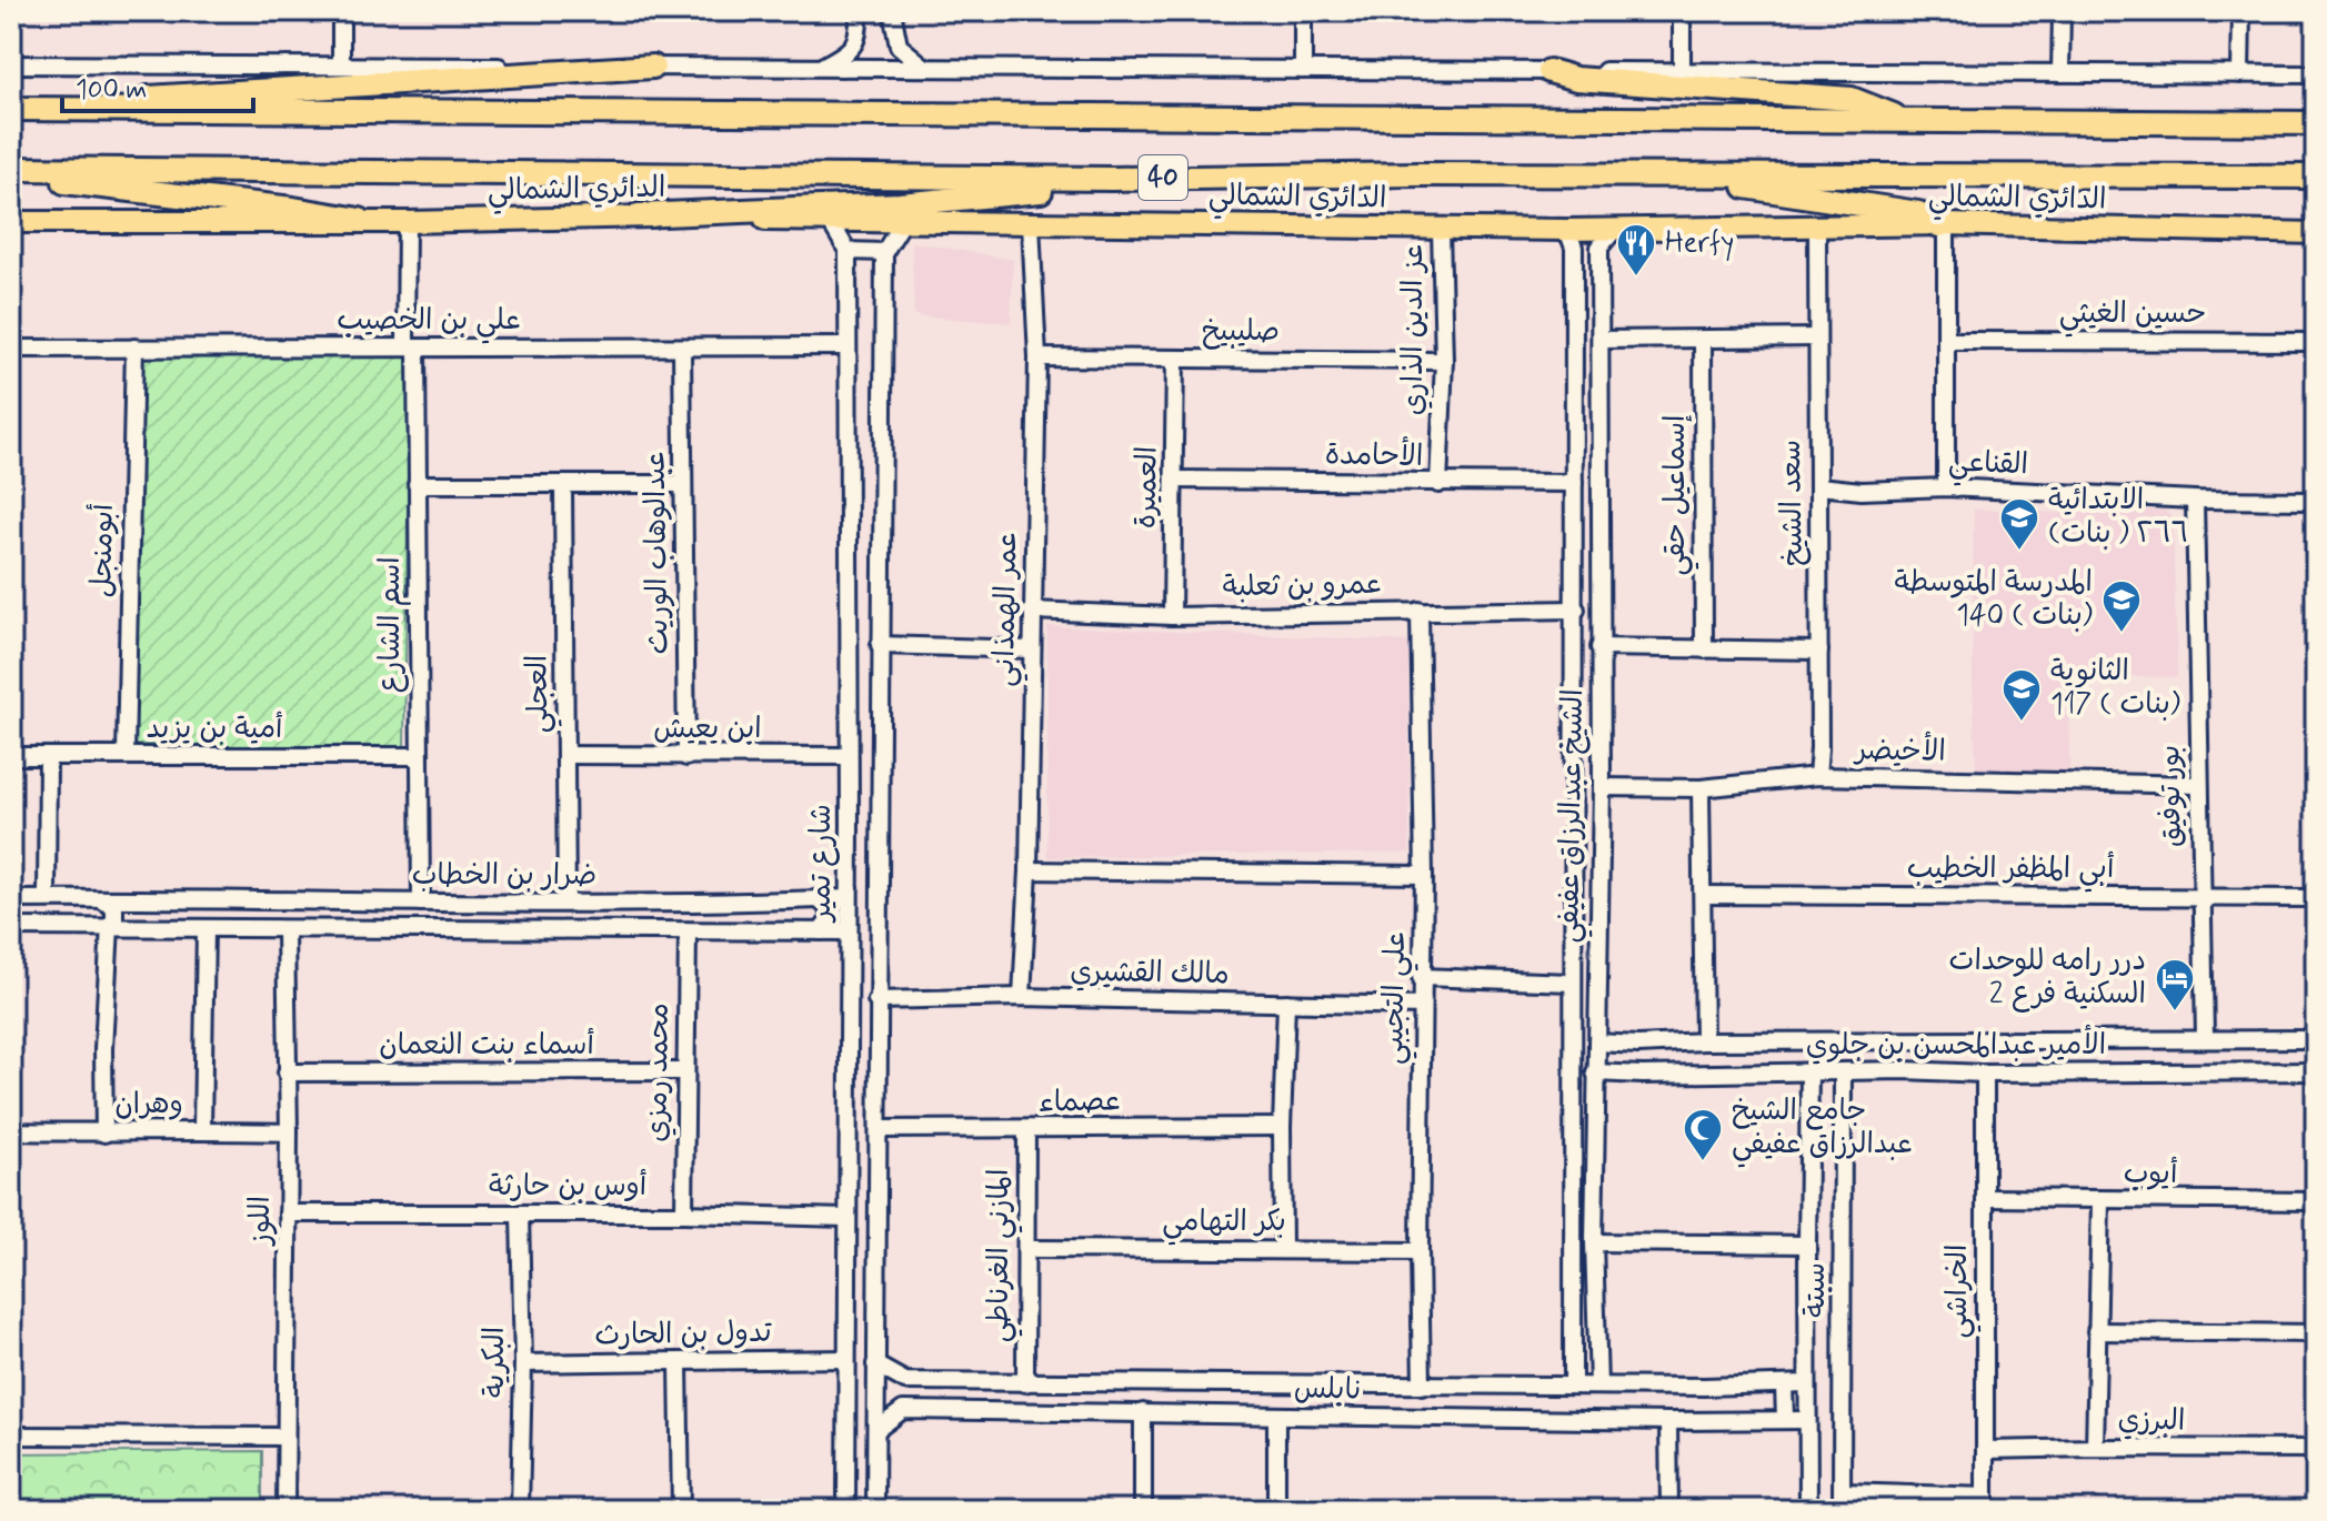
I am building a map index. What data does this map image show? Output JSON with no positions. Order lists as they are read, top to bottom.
{
  "streets": {
    "highway": ["40", "الدائري الشمالي"],
    "street": [
      "حسين الغيثي",
      "علي بن الخصيب",
      "عز الدين الذاري",
      "صليبيخ",
      "الأحامدة",
      "القناعي",
      "العميرة",
      "إسماعيل حقي",
      "سعد الشيخ",
      "أبومنجل",
      "عبدالوهاب الوريث",
      "عمرو بن ثعلبة",
      "عمر الهمذاني",
      "اسم الشارع",
      "العجلي",
      "أمية بن يزيد",
      "ابن يعيش",
      "الأخيضر",
      "بور توفيق",
      "الشيخ عبدالرزاق عفيفي",
      "شارع تمير",
      "أبي المظفر الخطيب",
      "ضرار بن الخطاب",
      "مالك القشيري",
      "علي التجيبي",
      "أسماء بنت النعمان",
      "الأمير عبدالمحسن بن جلوي",
      "محمد رمزي",
      "عصماء",
      "وهران",
      "أيوب",
      "أوس بن حارثة",
      "اللوز",
      "بكر التهامي",
      "المازني الغرناطي",
      "سبتة",
      "الخراشي",
      "تدول بن الحارث",
      "البكرية",
      "نابلس",
      "البرزي"
    ]
  },
  "crossings": [
    ["الدائري الشمالي", "عز الدين الذاري"],
    ["الدائري الشمالي", "سعد الشيخ"],
    ["الدائري الشمالي", "عمر الهمذاني"],
    ["الدائري الشمالي", "اسم الشارع"],
    ["الدائري الشمالي", "الشيخ عبدالرزاق عفيفي"],
    ["علي بن الخصيب", "أبومنجل"],
    ["علي بن الخصيب", "عبدالوهاب الوريث"],
    ["علي بن الخصيب", "اسم الشارع"],
    ["علي بن الخصيب", "شارع تمير"],
    ["عز الدين الذاري", "صليبيخ"],
    ["عز الدين الذاري", "الأحامدة"],
    ["صليبيخ", "العميرة"],
    ["صليبيخ", "عمر الهمذاني"],
    ["الأحامدة", "العميرة"],
    ["الأحامدة", "الشيخ عبدالرزاق عفيفي"],
    ["القناعي", "سعد الشيخ"],
    ["القناعي", "بور توفيق"],
    ["العميرة", "عمرو بن ثعلبة"],
    ["سعد الشيخ", "الأخيضر"],
    ["أبومنجل", "أمية بن يزيد"],
    ["عبدالوهاب الوريث", "ابن يعيش"],
    ["عمرو بن ثعلبة", "عمر الهمذاني"],
    ["عمرو بن ثعلبة", "الشيخ عبدالرزاق عفيفي"],
    ["عمرو بن ثعلبة", "علي التجيبي"],
    ["عمر الهمذاني", "مالك القشيري"],
    ["اسم الشارع", "أمية بن يزيد"],
    ["اسم الشارع", "ضرار بن الخطاب"],
    ["العجلي", "ابن يعيش"],
    ["العجلي", "ضرار بن الخطاب"],
    ["ابن يعيش", "شارع تمير"],
    ["الأخيضر", "بور توفيق"],
    ["الأخيضر", "الشيخ عبدالرزاق عفيفي"],
    ["بور توفيق", "أبي المظفر الخطيب"],
    ["بور توفيق", "الأمير عبدالمحسن بن جلوي"],
    ["الشيخ عبدالرزاق عفيفي", "الأمير عبدالمحسن بن جلوي"],
    ["الشيخ عبدالرزاق عفيفي", "نابلس"],
    ["شارع تمير", "ضرار بن الخطاب"],
    ["شارع تمير", "أوس بن حارثة"],
    ["شارع تمير", "تدول بن الحارث"],
    ["ضرار بن الخطاب", "محمد رمزي"],
    ["ضرار بن الخطاب", "اللوز"],
    ["مالك القشيري", "علي التجيبي"],
    ["علي التجيبي", "بكر التهامي"],
    ["علي التجيبي", "نابلس"],
    ["أسماء بنت النعمان", "محمد رمزي"],
    ["أسماء بنت النعمان", "اللوز"],
    ["الأمير عبدالمحسن بن جلوي", "سبتة"],
    ["الأمير عبدالمحسن بن جلوي", "الخراشي"],
    ["محمد رمزي", "أوس بن حارثة"],
    ["عصماء", "المازني الغرناطي"],
    ["وهران", "اللوز"],
    ["أيوب", "الخراشي"],
    ["أوس بن حارثة", "اللوز"],
    ["أوس بن حارثة", "البكرية"],
    ["بكر التهامي", "المازني الغرناطي"],
    ["المازني الغرناطي", "نابلس"],
    ["سبتة", "نابلس"],
    ["الخراشي", "البرزي"],
    ["تدول بن الحارث", "البكرية"]
  ],
  "places": {
    "restaurant": ["Herfy"],
    "school or university": ["الابتدائية ٢٦٦ ( بنات)", "المدرسة المتوسطة 140 ( بنات)", "الثانوية 117 ( بنات)"],
    "hotel": ["درر رامه للوحدات السكنية فرع 2"],
    "mosque": ["جامع الشيخ عبدالرزاق عفيفي"]
  },
  "scale_bar": "100 m"
}
